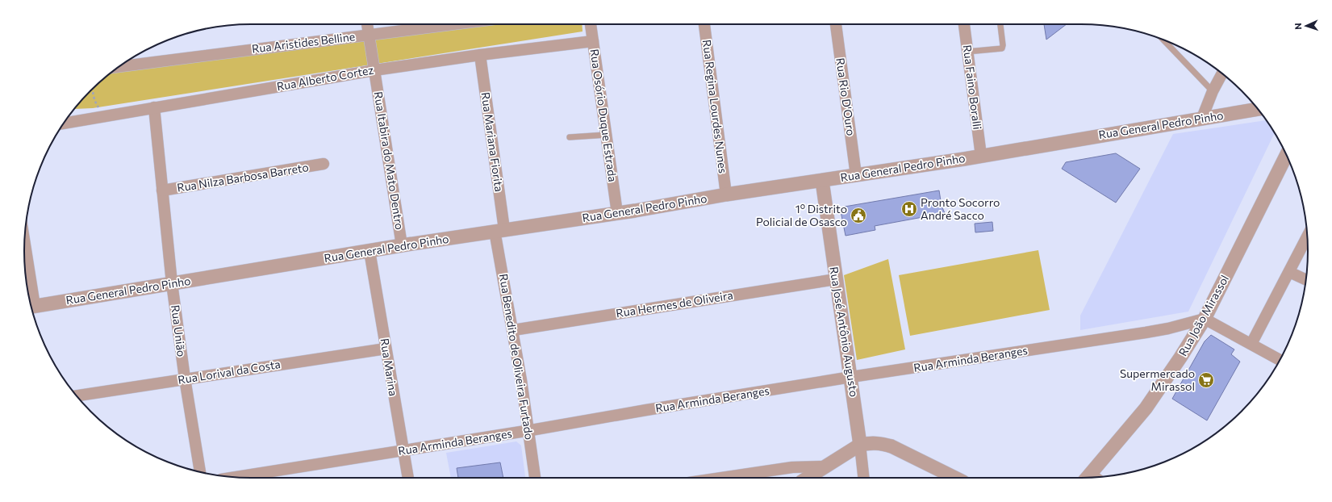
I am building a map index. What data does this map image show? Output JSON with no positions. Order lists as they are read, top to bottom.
{
  "streets": {
    "street": [
      "Rua Aristides Belline",
      "Rua Alberto Cortez",
      "Rua Faino Boralli",
      "Rua Rio D'Ouro",
      "Rua Regina Lourdes Nunes",
      "Rua Osório Duque Estrada",
      "Rua General Pedro Pinho",
      "Rua Mariana Fiorita",
      "Rua Itabira do Mato Dentro",
      "Rua Nilza Barbosa Barreto",
      "Rua Hermes de Oliveira",
      "Rua João Mirassol",
      "Rua União",
      "Rua José Antônio Augusto",
      "Rua Benedito de Oliveira Furtado",
      "Rua Arminda Beranges",
      "Rua Marina",
      "Rua Lorival da Costa"
    ]
  },
  "crossings": [
    ["Rua Aristides Belline", "Rua Itabira do Mato Dentro"],
    ["Rua Alberto Cortez", "Rua Osório Duque Estrada"],
    ["Rua Alberto Cortez", "Rua Mariana Fiorita"],
    ["Rua Alberto Cortez", "Rua Itabira do Mato Dentro"],
    ["Rua Alberto Cortez", "Rua União"],
    ["Rua Faino Boralli", "Rua General Pedro Pinho"],
    ["Rua Rio D'Ouro", "Rua General Pedro Pinho"],
    ["Rua Regina Lourdes Nunes", "Rua General Pedro Pinho"],
    ["Rua Osório Duque Estrada", "Rua General Pedro Pinho"],
    ["Rua General Pedro Pinho", "Rua Mariana Fiorita"],
    ["Rua General Pedro Pinho", "Rua Itabira do Mato Dentro"],
    ["Rua General Pedro Pinho", "Rua União"],
    ["Rua General Pedro Pinho", "Rua José Antônio Augusto"],
    ["Rua General Pedro Pinho", "Rua Benedito de Oliveira Furtado"],
    ["Rua General Pedro Pinho", "Rua Marina"],
    ["Rua Mariana Fiorita", "Rua Benedito de Oliveira Furtado"],
    ["Rua Nilza Barbosa Barreto", "Rua União"],
    ["Rua Hermes de Oliveira", "Rua José Antônio Augusto"],
    ["Rua Hermes de Oliveira", "Rua Benedito de Oliveira Furtado"],
    ["Rua João Mirassol", "Rua Arminda Beranges"],
    ["Rua União", "Rua Lorival da Costa"],
    ["Rua José Antônio Augusto", "Rua Arminda Beranges"],
    ["Rua Benedito de Oliveira Furtado", "Rua Arminda Beranges"],
    ["Rua Arminda Beranges", "Rua Marina"],
    ["Rua Marina", "Rua Lorival da Costa"]
  ],
  "places": {
    "hospital": ["Pronto Socorro André Sacco"],
    "public building": ["1º Distrito Policial de Osasco"],
    "supermarket": ["Supermercado Mirassol"]
  },
  "north": "left"
}
